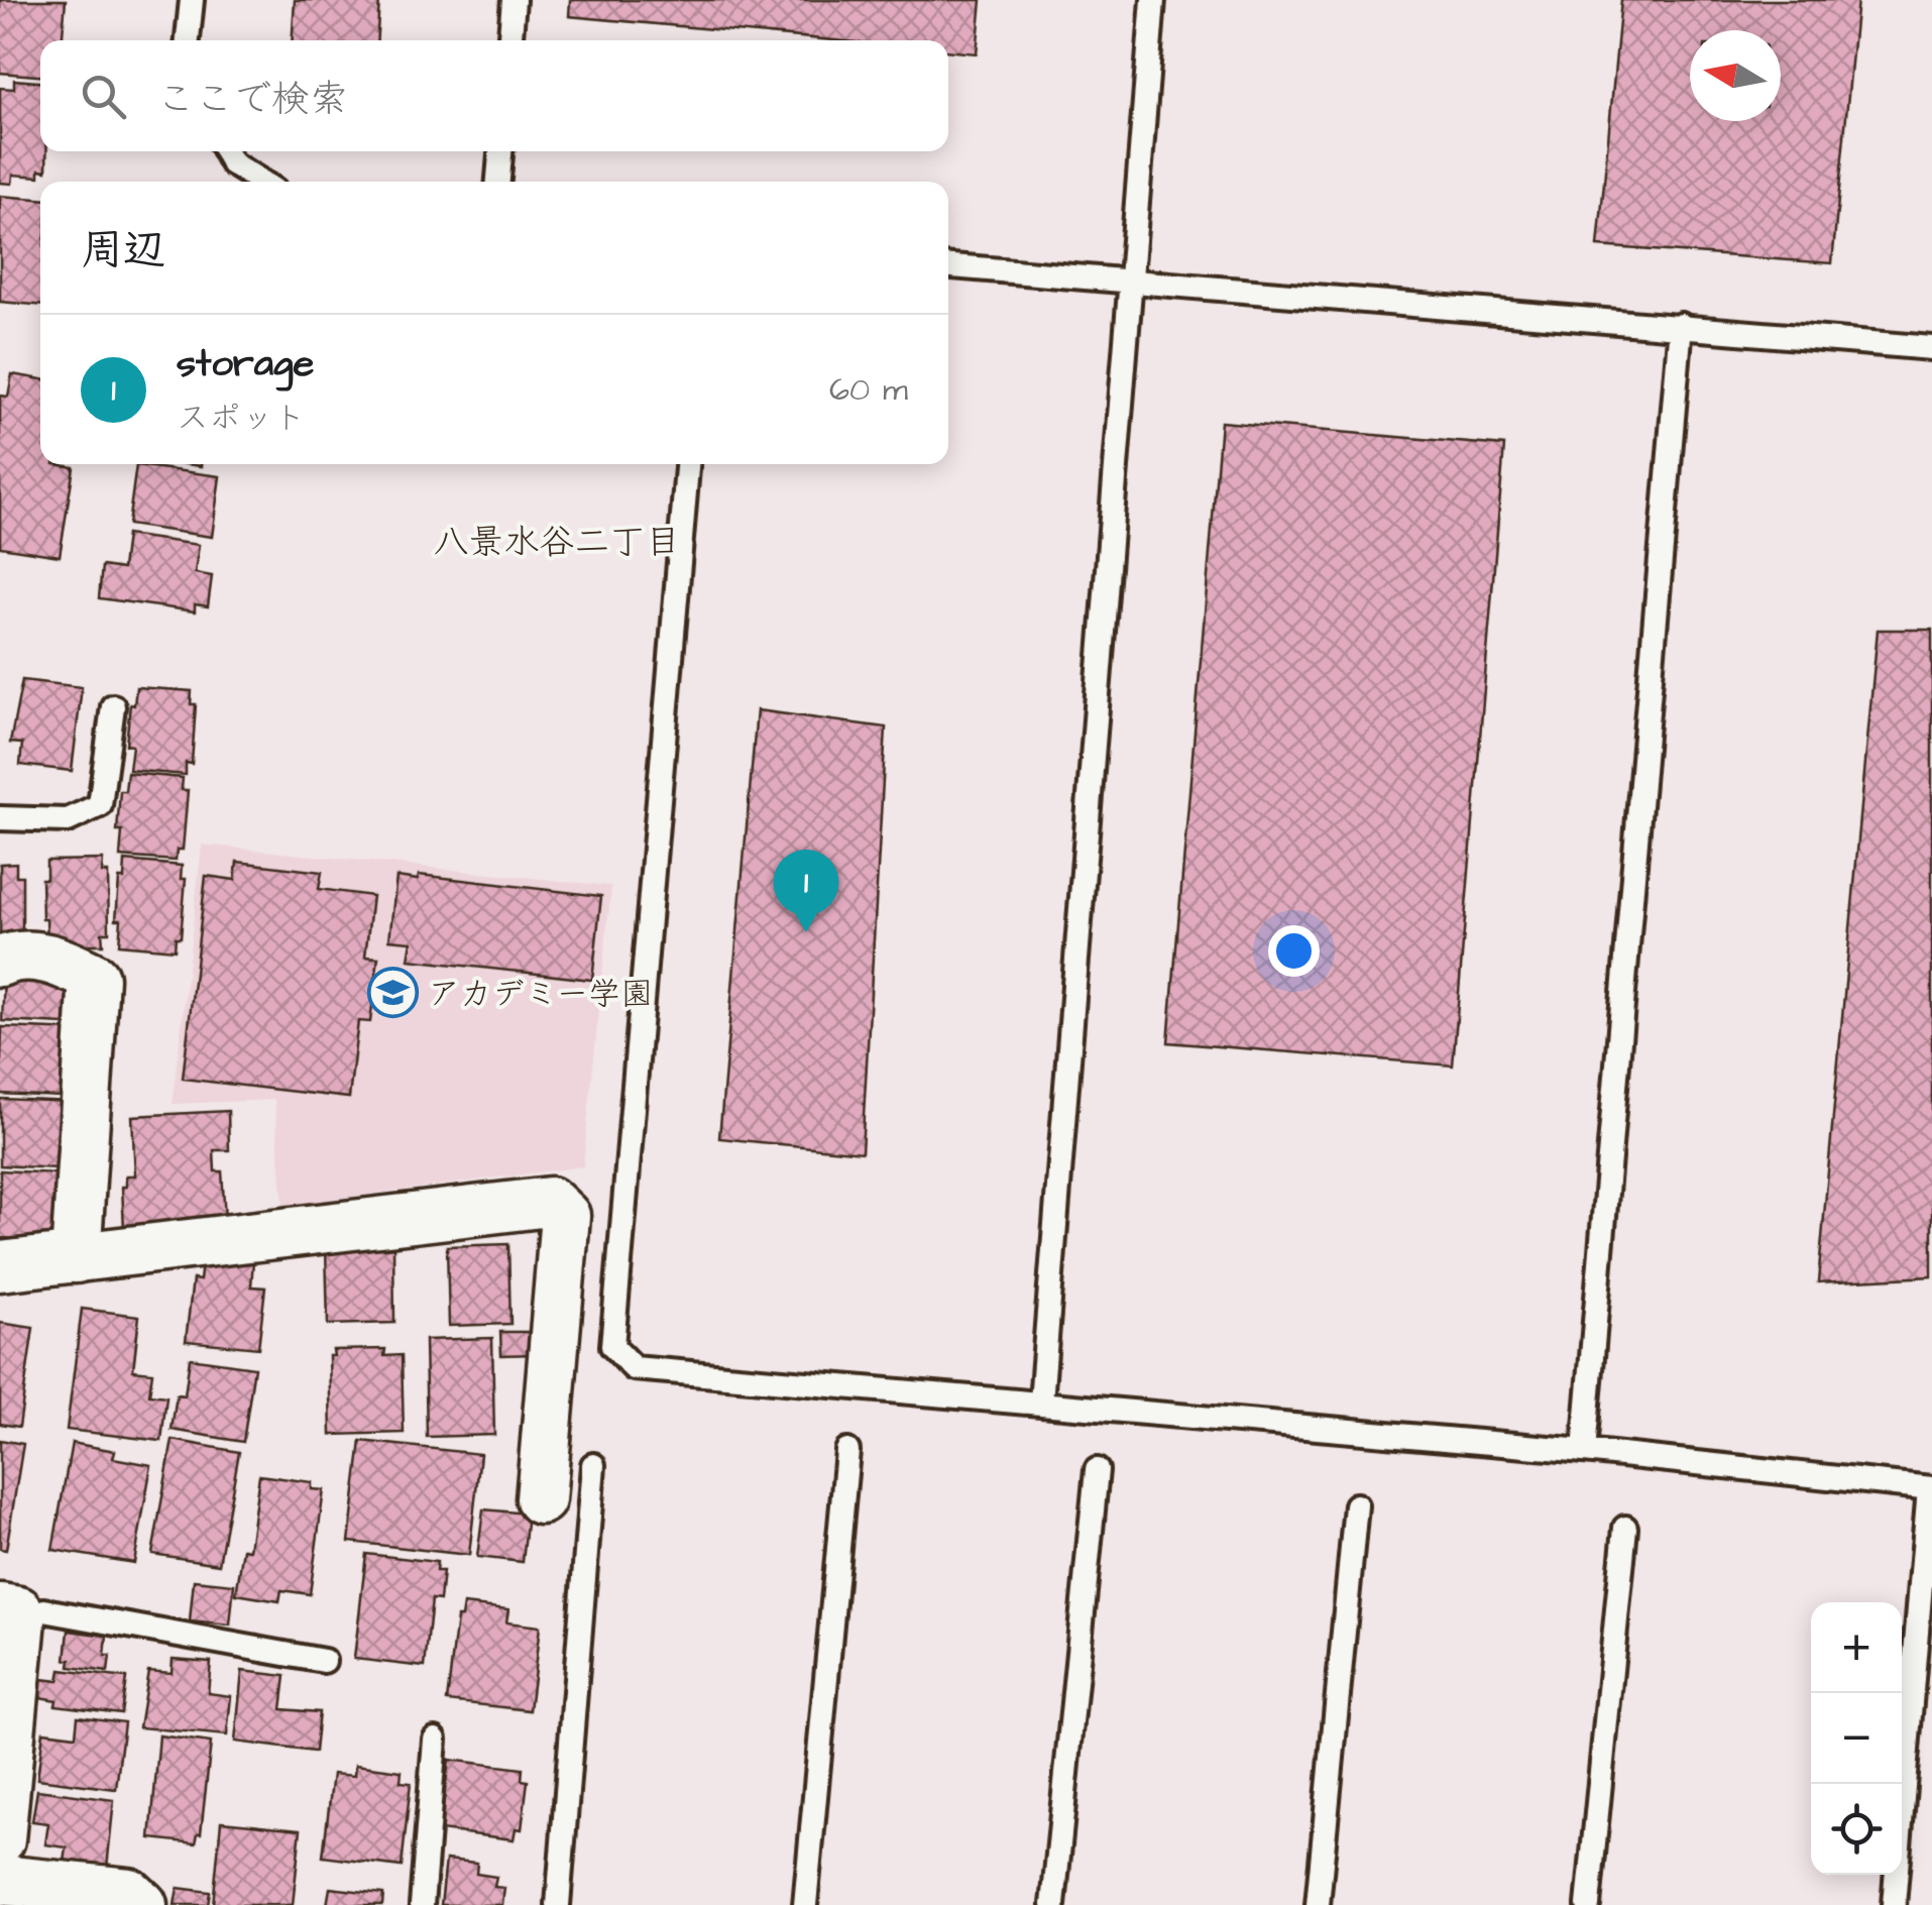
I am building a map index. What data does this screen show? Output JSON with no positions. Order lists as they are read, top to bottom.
{
  "districts": ["八景水谷二丁目"],
  "places": {
    "school or university": ["アカデミー学園"]
  },
  "north": "left",
  "page": {
    "search": "ここで検索",
    "heading": "周辺",
    "list": [
      {
        "mark": "1",
        "name": "storage",
        "note": "スポット",
        "value": "60 m"
      }
    ],
    "pins": "1",
    "map_buttons": ["+", "−"]
  }
}
